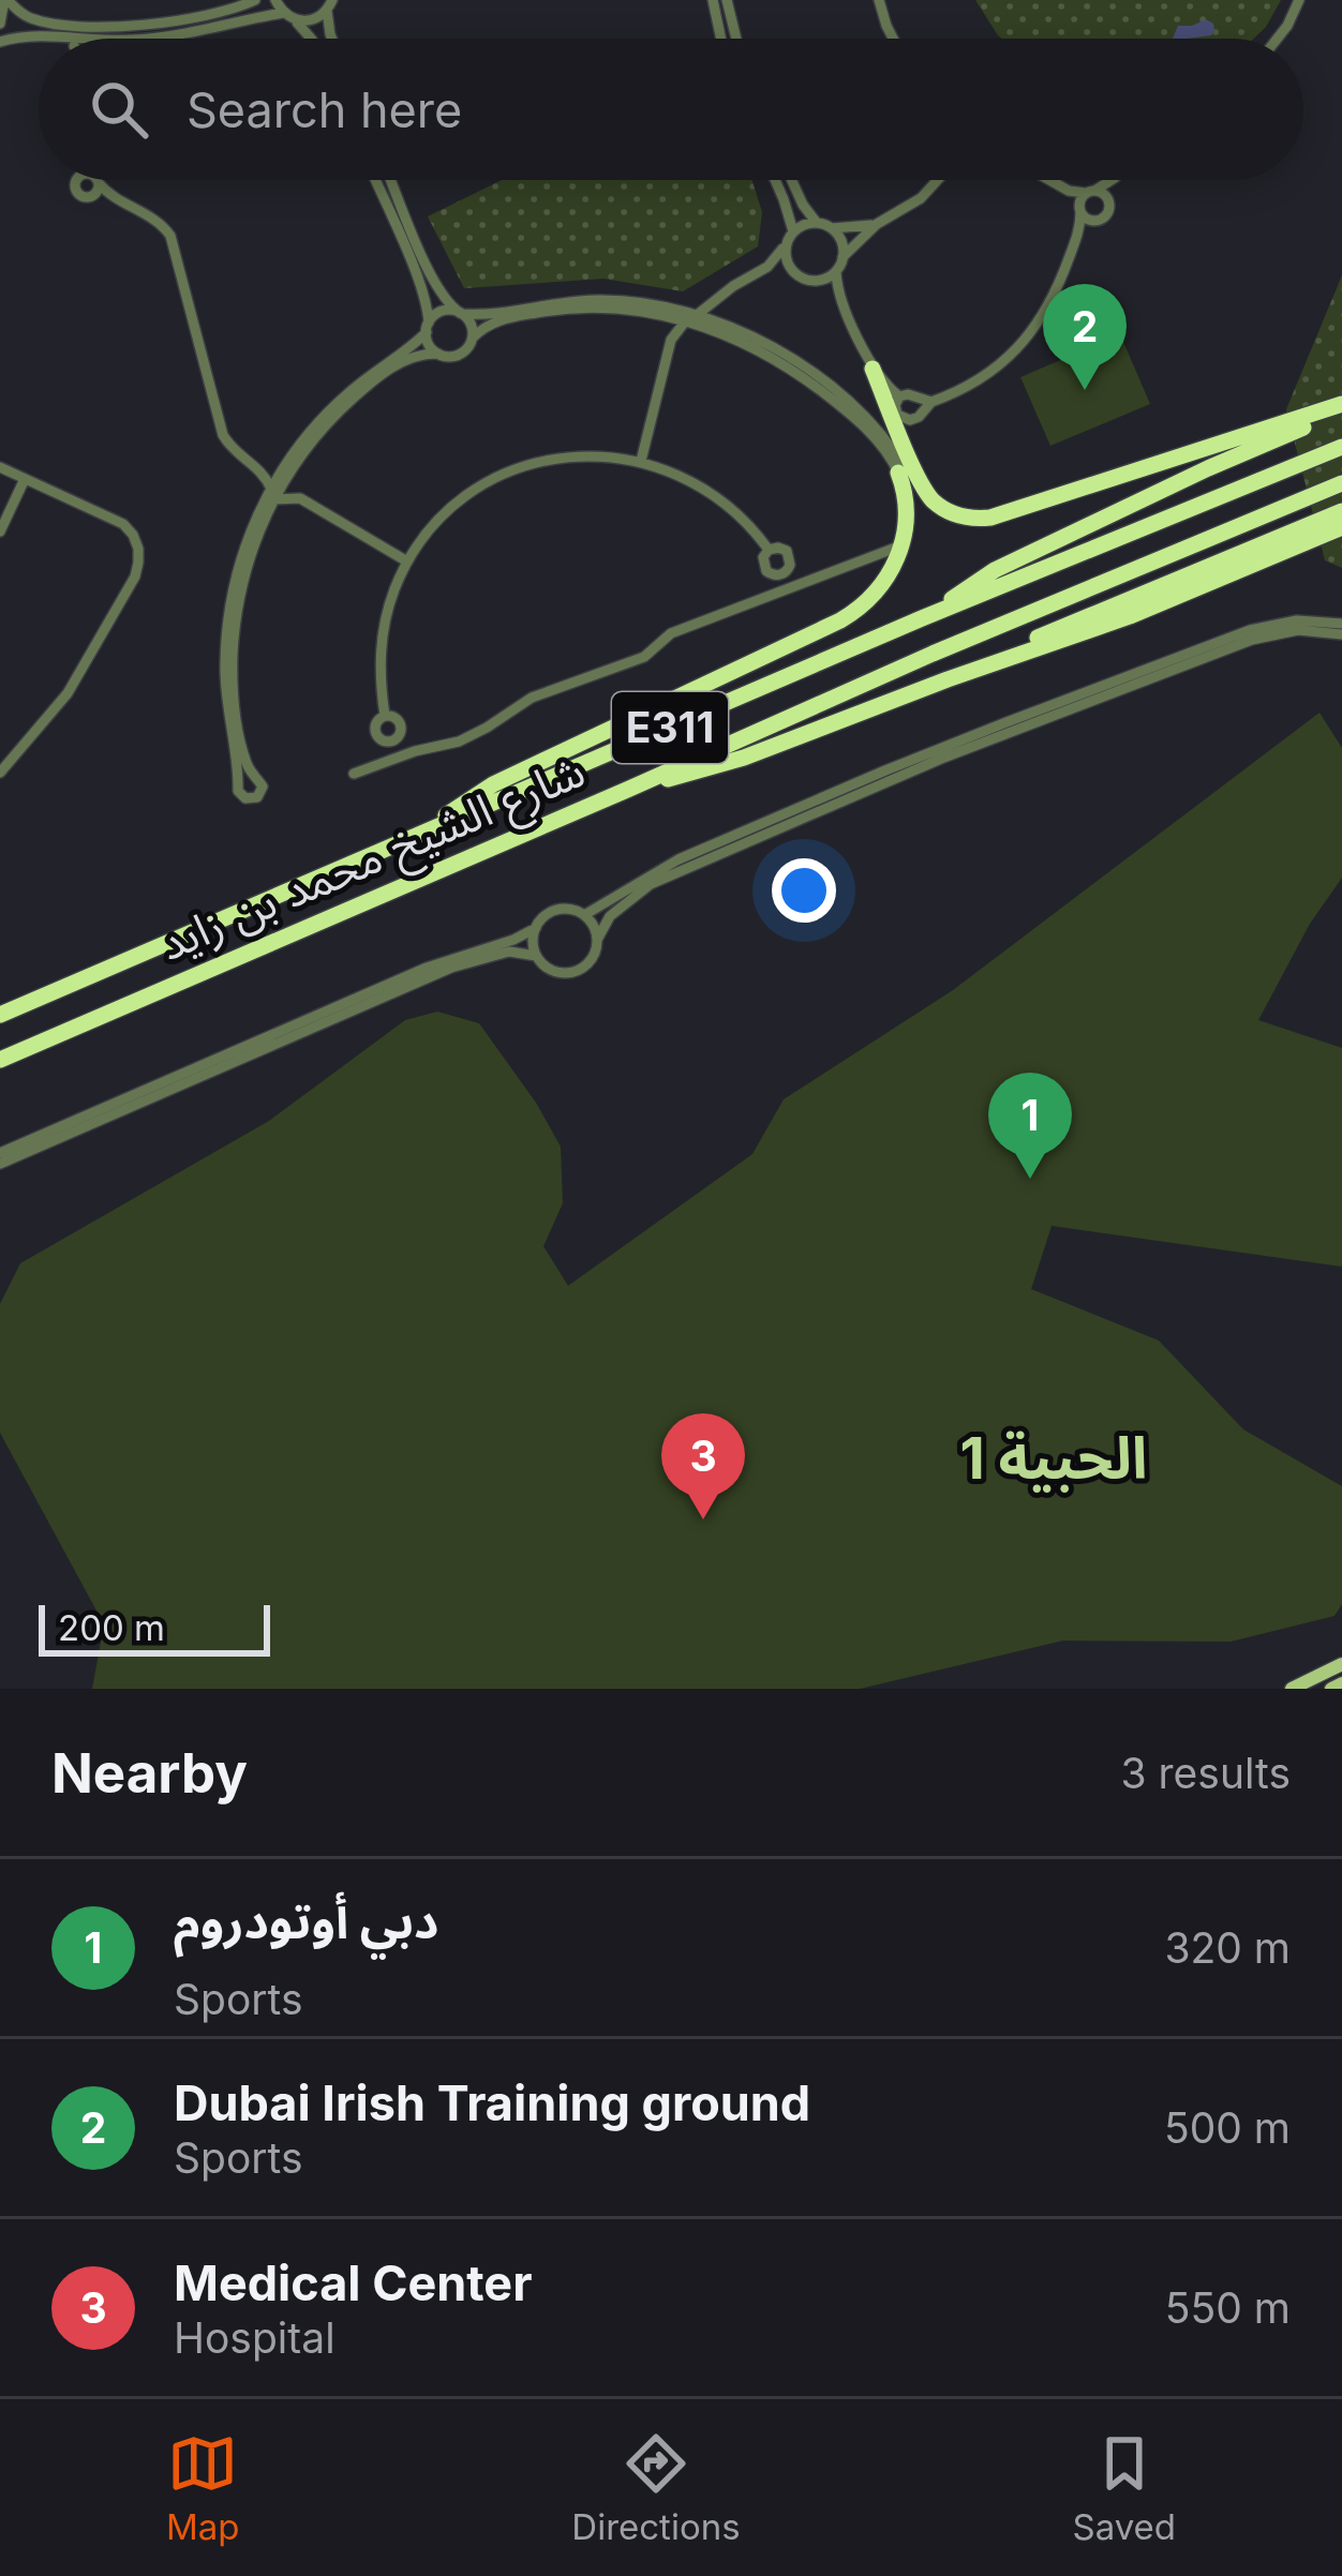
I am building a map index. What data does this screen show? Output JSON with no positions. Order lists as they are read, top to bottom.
{
  "streets": {
    "highway": ["E311", "شارع الشيخ محمد بن زايد"]
  },
  "districts": ["الحبية 1"],
  "scale_bar": "200 m",
  "page": {
    "search": "Search here",
    "pins": ["2", "1", "3"],
    "scale": "200 m",
    "heading": ["Nearby", "3 results"],
    "list": [
      {
        "mark": "1",
        "name": "دبي أوتودروم",
        "note": "Sports",
        "value": "320 m"
      },
      {
        "mark": "2",
        "name": "Dubai Irish Training ground",
        "note": "Sports",
        "value": "500 m"
      },
      {
        "mark": "3",
        "name": "Medical Center",
        "note": "Hospital",
        "value": "550 m"
      }
    ],
    "nav": ["Map", "Directions", "Saved"]
  }
}
